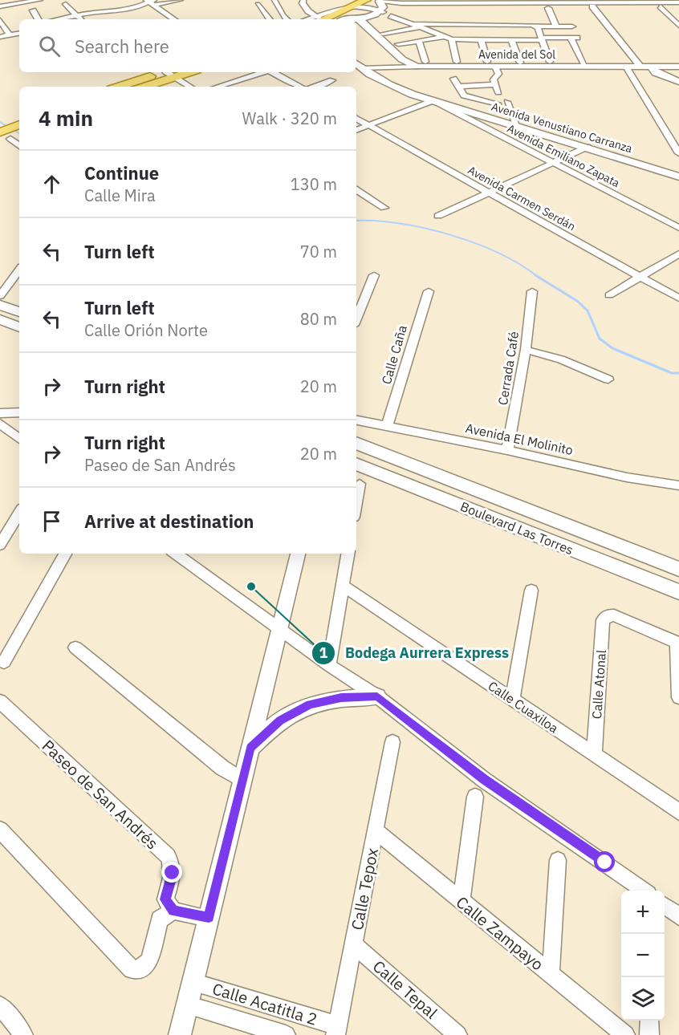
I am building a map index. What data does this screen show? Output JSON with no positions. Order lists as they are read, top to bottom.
{
  "streets": {
    "main road": ["Avenida del Sol", "Avenida Venustiano Carranza", "Boulevard Las Torres"],
    "street": [
      "Avenida Emiliano Zapata",
      "Avenida Carmen Serdán",
      "Calle Caña",
      "Cerrada Café",
      "Avenida El Molinito",
      "Calle Atonal",
      "Calle Cuaxiloa",
      "Paseo de San Andrés",
      "Calle Tepox",
      "Calle Zampayo",
      "Calle Tepal",
      "Calle Acatitla 2"
    ]
  },
  "crossings": [
    ["Avenida del Sol", "Avenida Venustiano Carranza"],
    ["Avenida Venustiano Carranza", "Avenida Emiliano Zapata"],
    ["Calle Caña", "Avenida El Molinito"],
    ["Cerrada Café", "Avenida El Molinito"],
    ["Calle Atonal", "Calle Cuaxiloa"],
    ["Calle Tepox", "Calle Zampayo"],
    ["Calle Tepox", "Calle Tepal"],
    ["Calle Tepox", "Calle Acatitla 2"]
  ],
  "places": ["Bodega Aurrera Express"],
  "page": {
    "search": "Search here",
    "heading": ["4 min", "Walk · 320 m"],
    "list": [
      ["Continue", "Calle Mira", "130 m"],
      ["Turn left", "70 m"],
      ["Turn left", "Calle Orión Norte", "80 m"],
      ["Turn right", "20 m"],
      ["Turn right", "Paseo de San Andrés", "20 m"],
      "Arrive at destination"
    ],
    "map_buttons": ["+", "−"]
  }
}
